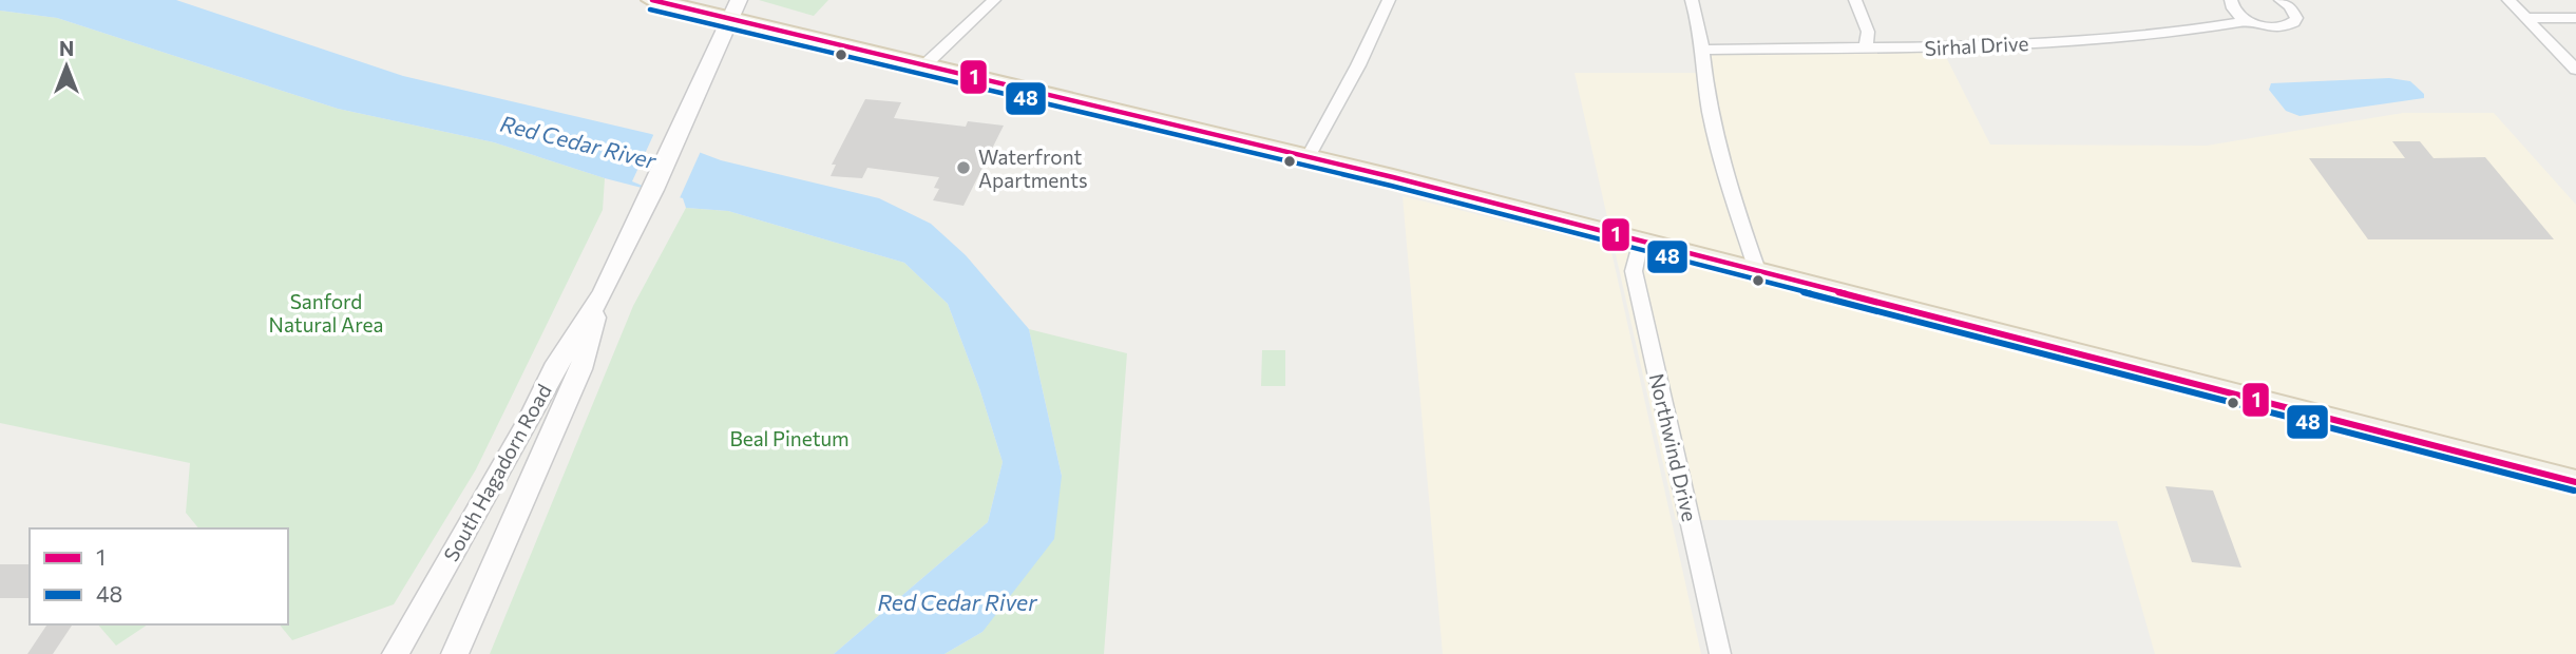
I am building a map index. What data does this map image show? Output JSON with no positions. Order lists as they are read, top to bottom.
{
  "streets": {
    "street": ["Sirhal Drive", "Northwind Drive", "South Hagadorn Road"]
  },
  "water": ["Red Cedar River"],
  "parks": ["Sanford Natural Area", "Beal Pinetum"],
  "places": ["Waterfront Apartments"],
  "lines": ["transit line 1", "transit line 48"],
  "legend": ["1", "48"],
  "north": "top"
}
